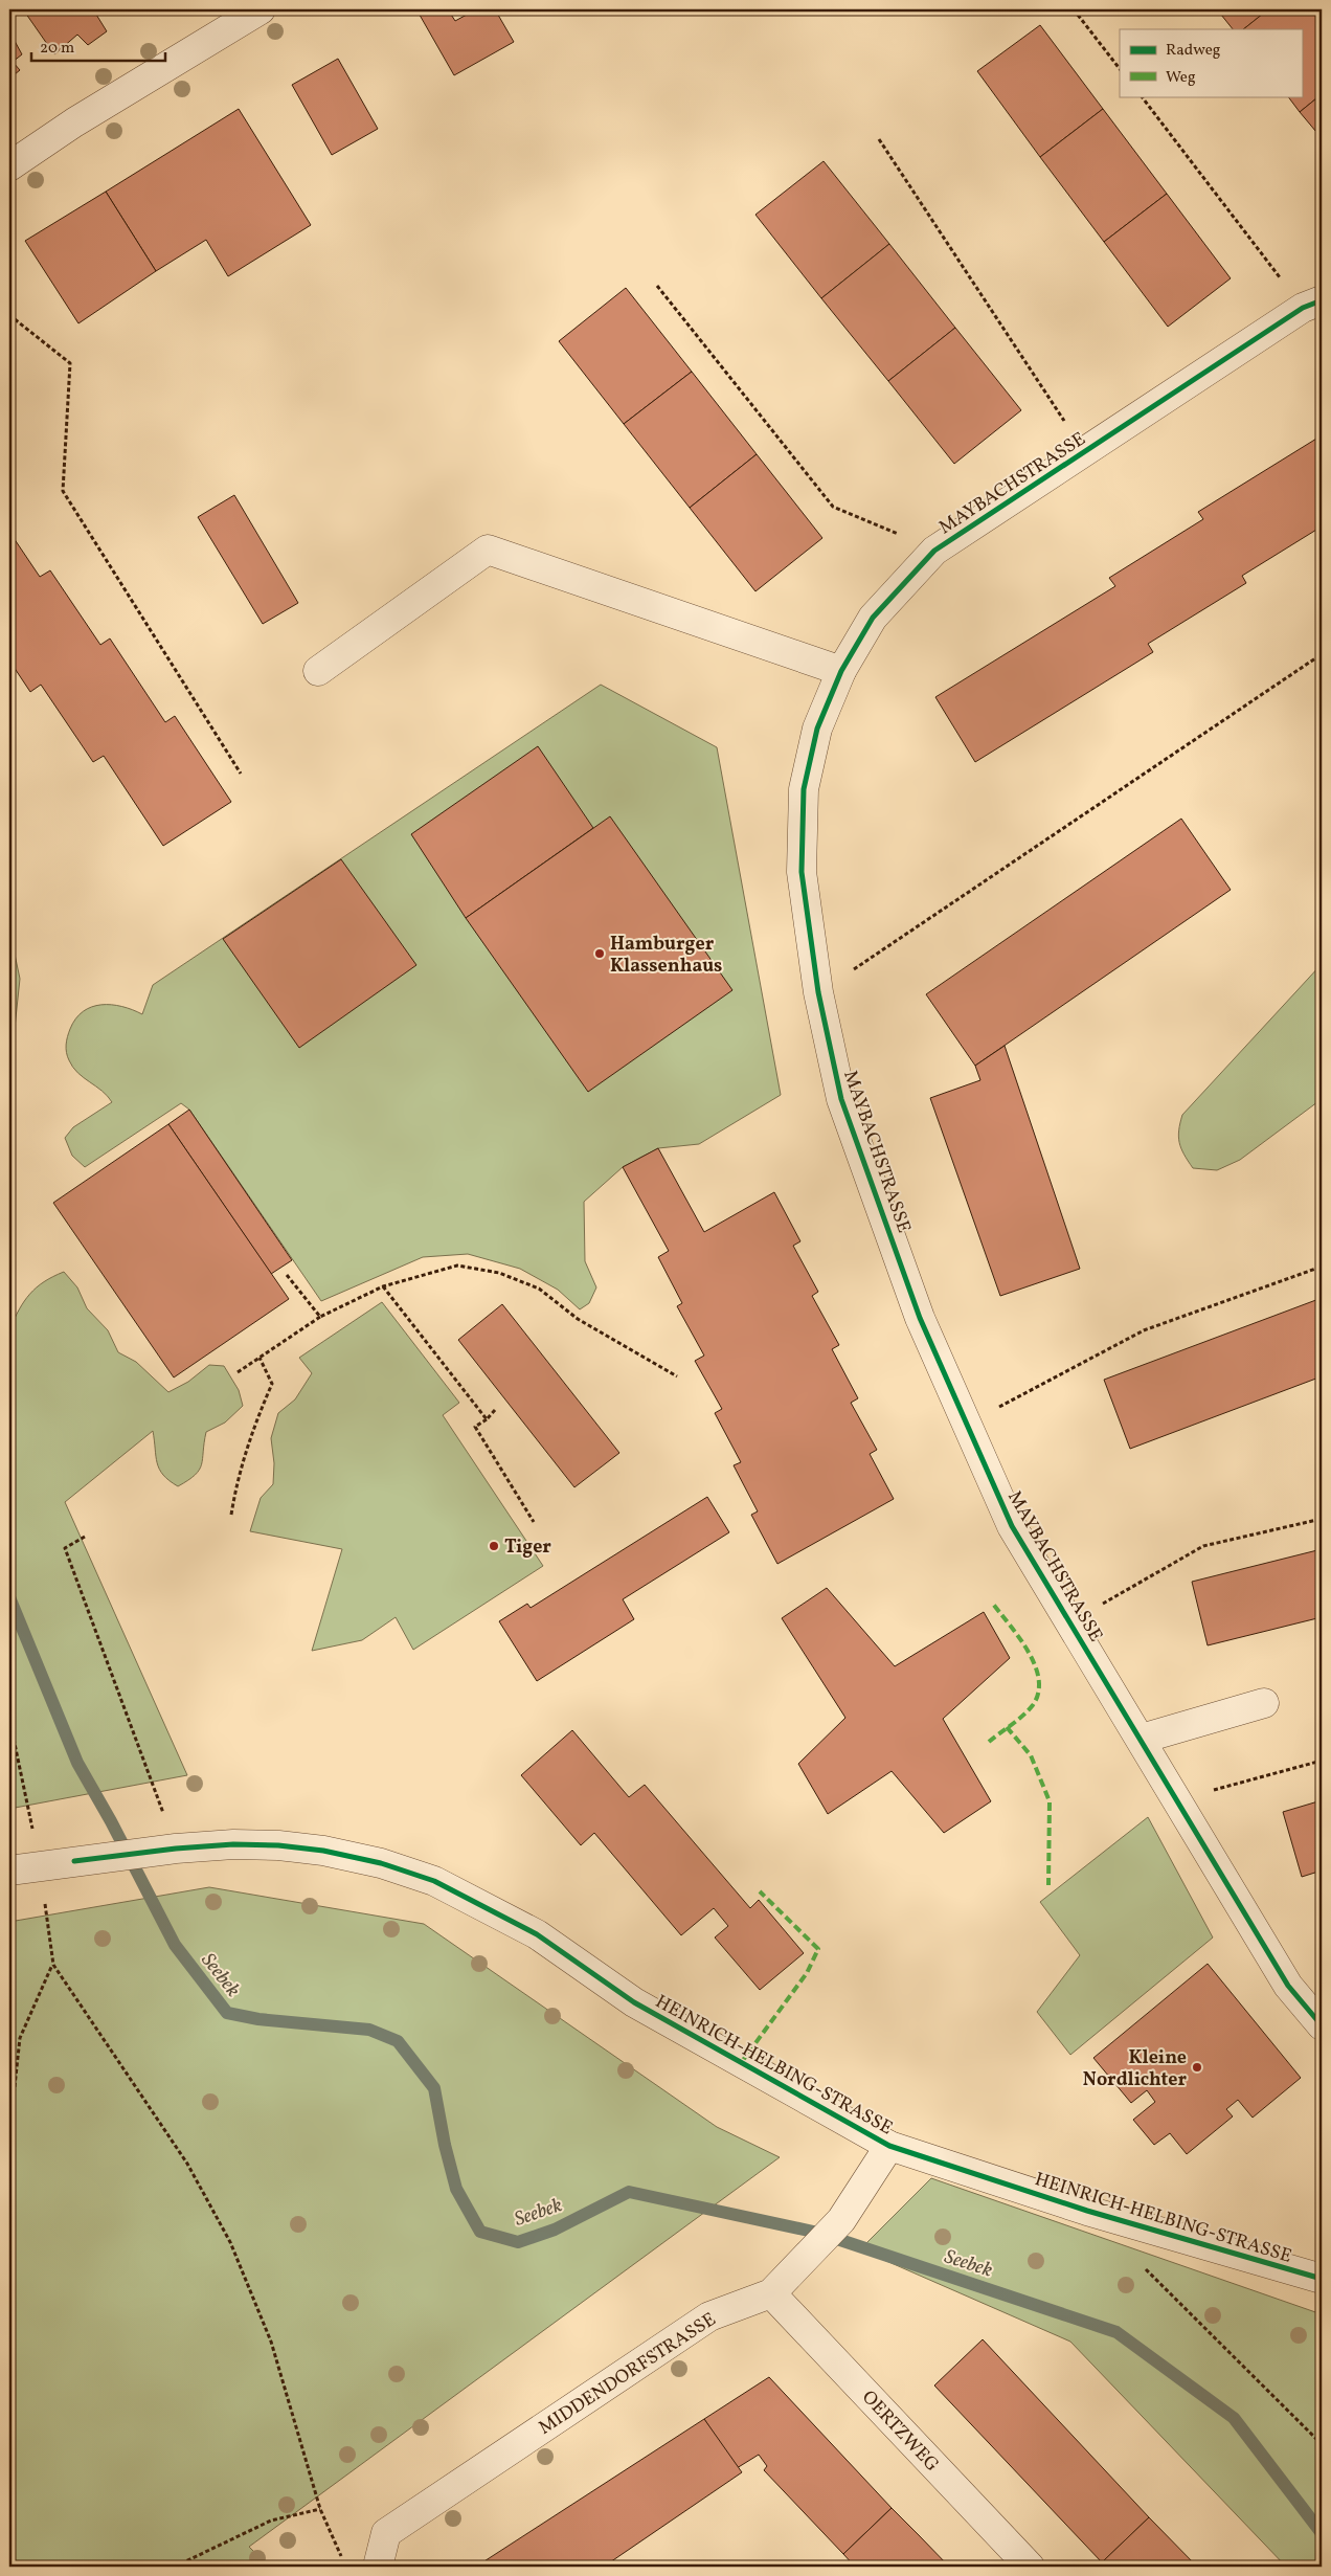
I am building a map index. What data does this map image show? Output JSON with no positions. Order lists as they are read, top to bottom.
{
  "streets": {
    "street": [
      "MAYBACHSTRASSE",
      "HEINRICH-HELBING-STRASSE",
      "MIDDENDORFSTRASSE",
      "OERTZWEG"
    ]
  },
  "crossings": [
    ["HEINRICH-HELBING-STRASSE", "MIDDENDORFSTRASSE"],
    ["MIDDENDORFSTRASSE", "OERTZWEG"]
  ],
  "water": ["Seebek"],
  "places": ["Hamburger Klassenhaus", "Tiger", "Kleine Nordlichter"],
  "legend": ["Radweg", "Weg"],
  "scale_bar": "20 m"
}
